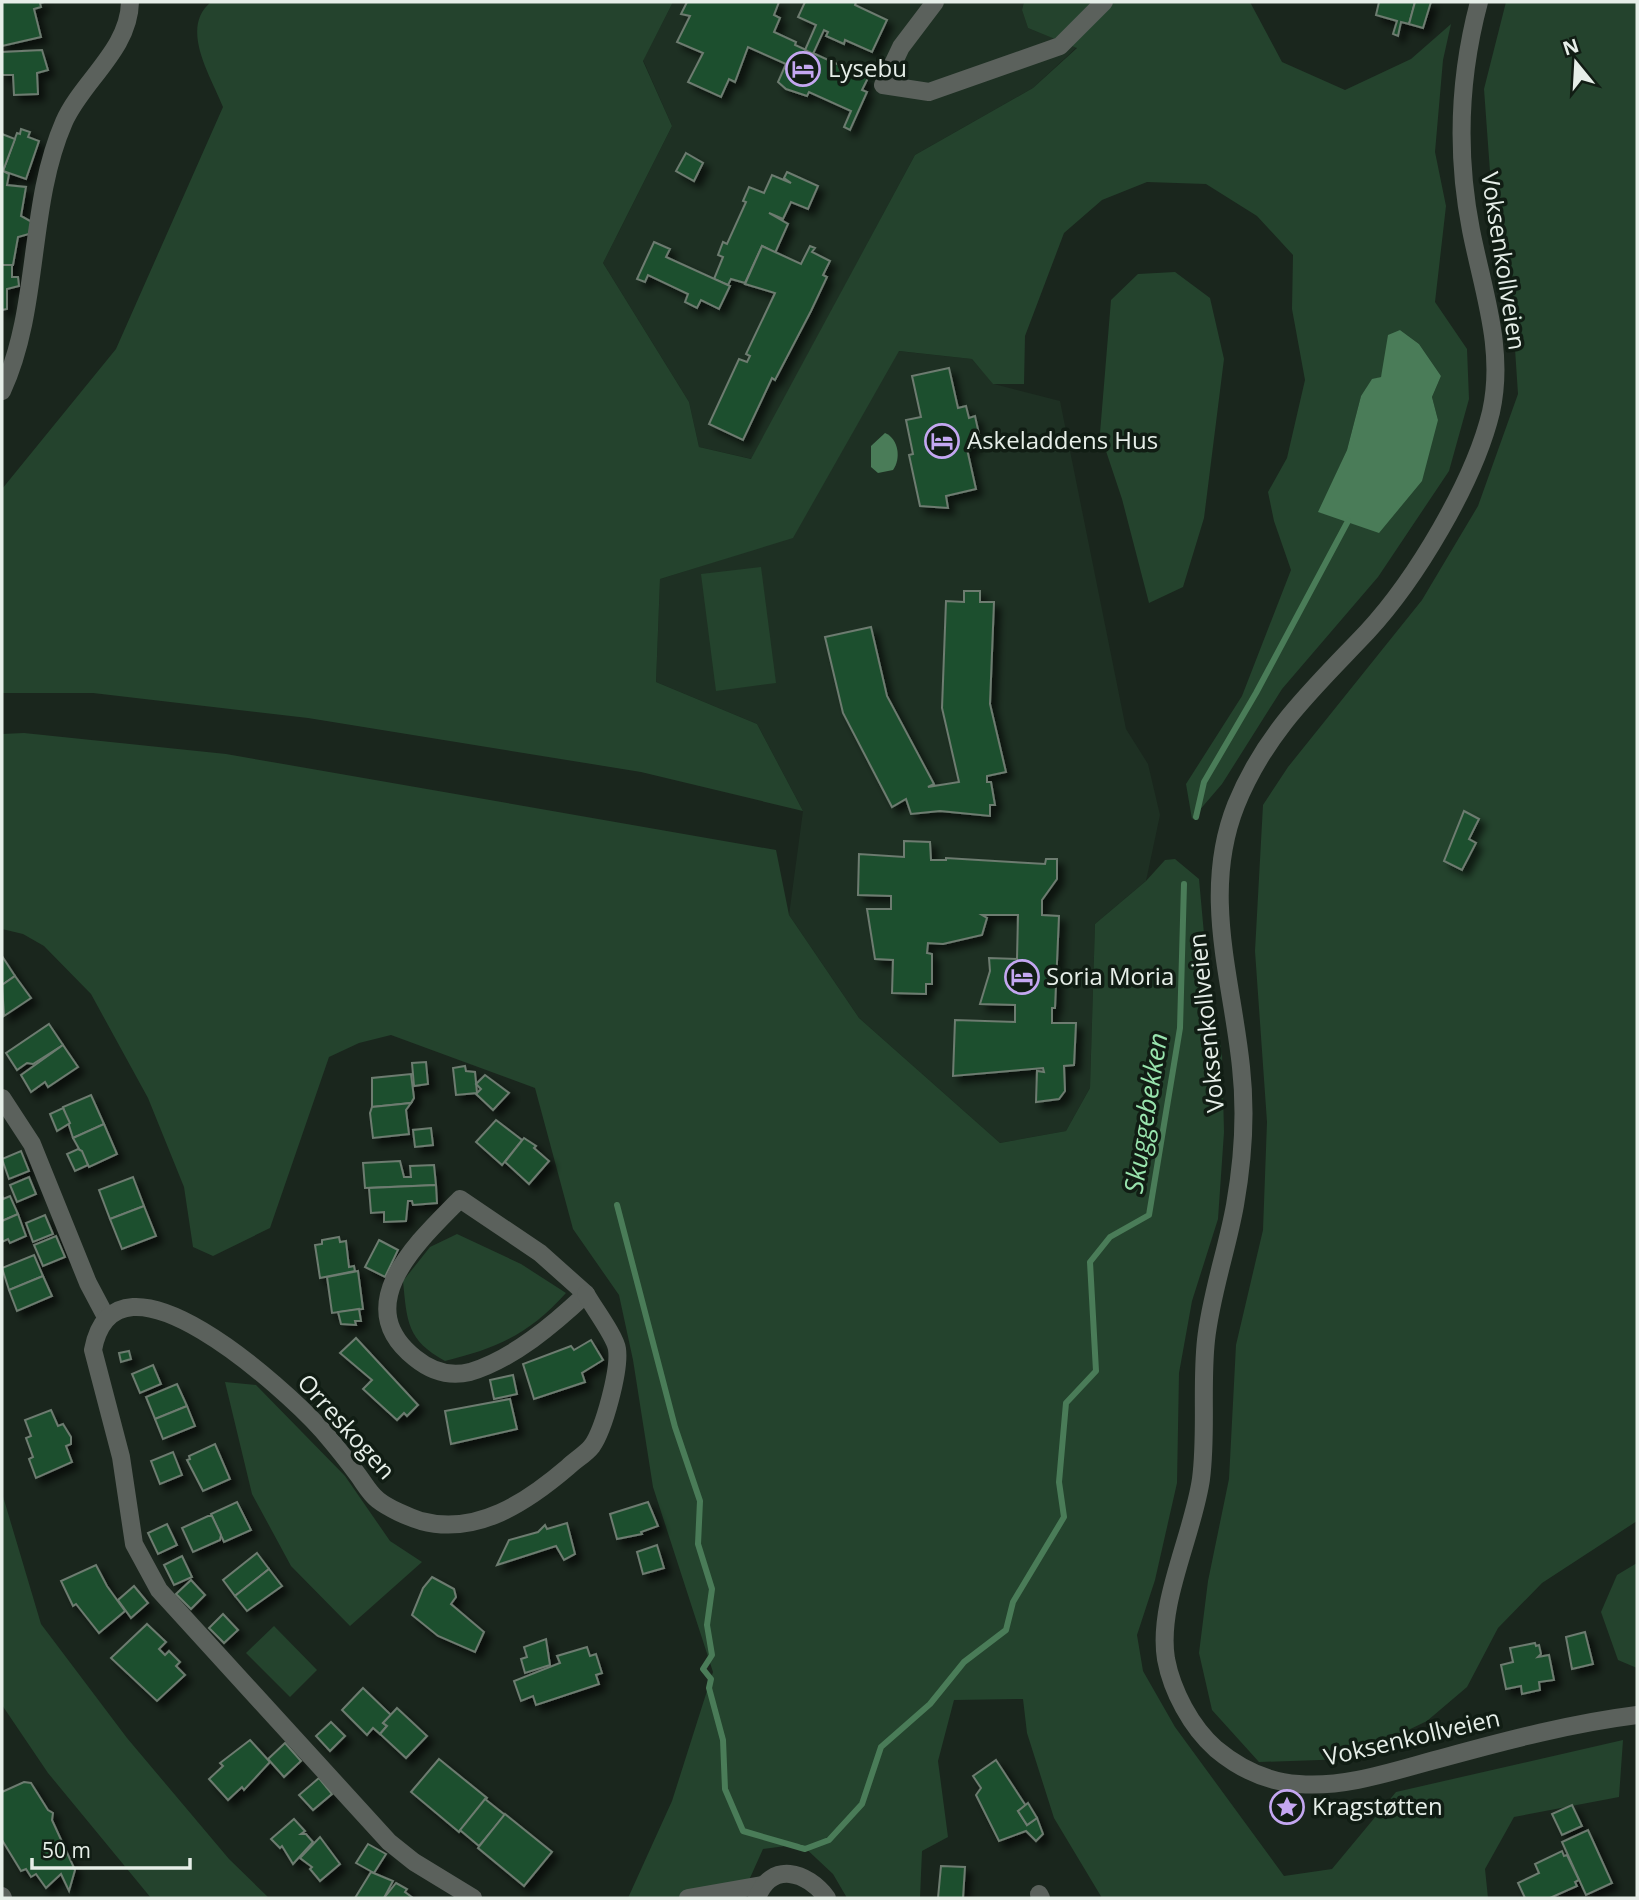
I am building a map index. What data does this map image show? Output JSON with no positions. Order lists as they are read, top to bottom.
{
  "streets": {
    "street": ["Voksenkollveien", "Orreskogen"]
  },
  "water": ["Skuggebekken"],
  "places": {
    "hotel": ["Lysebu", "Askeladdens Hus", "Soria Moria"],
    "place": ["Kragstøtten"]
  },
  "scale_bar": "50 m",
  "north": "top"
}
